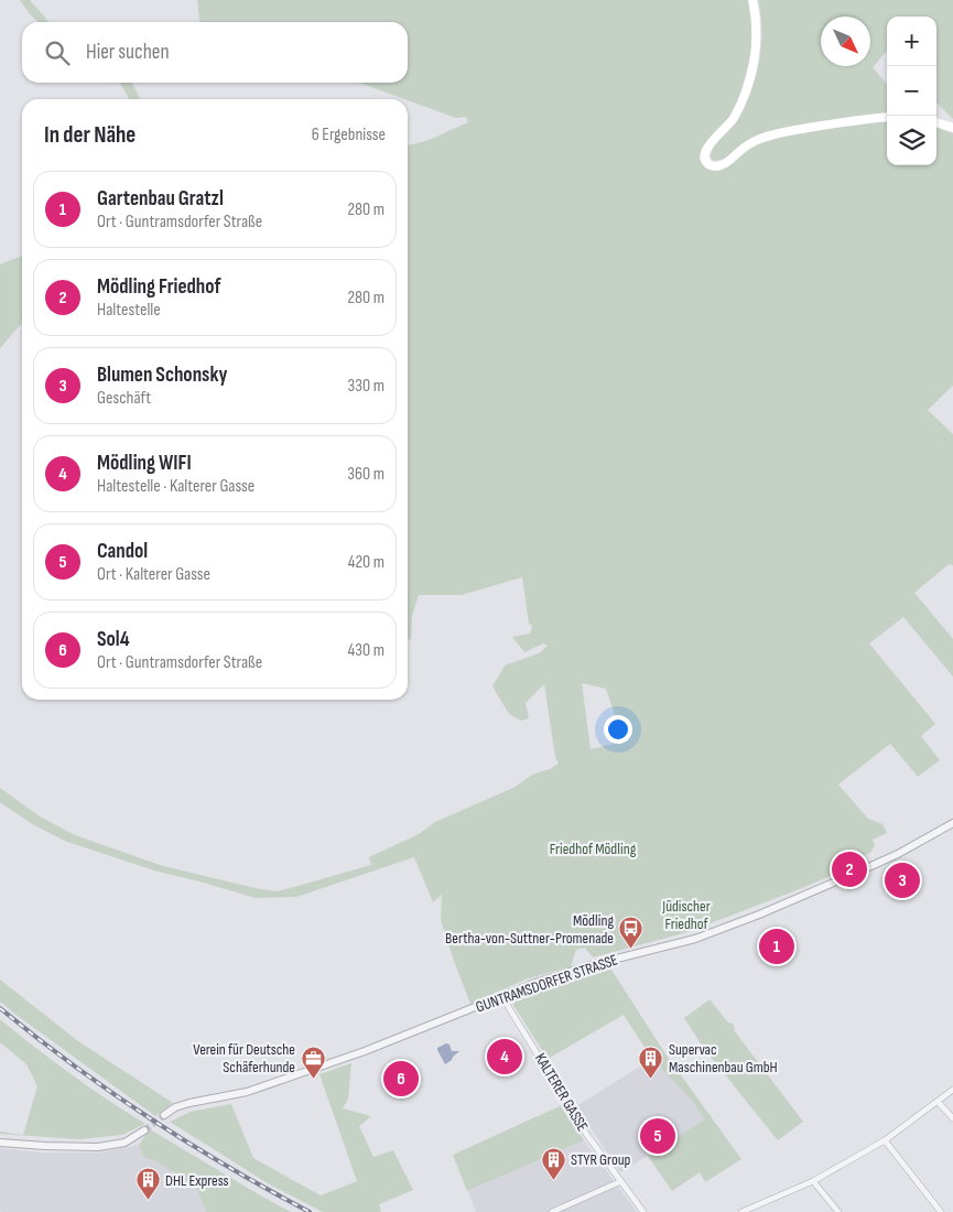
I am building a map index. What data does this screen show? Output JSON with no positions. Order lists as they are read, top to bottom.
{
  "streets": {
    "street": ["GUNTRAMSDORFER STRASSE", "KALTERER GASSE"]
  },
  "crossings": [
    ["GUNTRAMSDORFER STRASSE", "KALTERER GASSE"]
  ],
  "parks": ["Friedhof Mödling", "Jüdischer Friedhof"],
  "places": {
    "bus stop": ["Mödling Bertha-von-Suttner-Promenade"],
    "office": ["Verein für Deutsche Schäferhunde"],
    "building": ["Supervac Maschinenbau GmbH", "STYR Group", "DHL Express"]
  },
  "north": "bottom right",
  "page": {
    "map_buttons": ["+", "−"],
    "search": "Hier suchen",
    "heading": ["In der Nähe", "6 Ergebnisse"],
    "list": [
      {
        "mark": "1",
        "name": "Gartenbau Gratzl",
        "note": "Ort · Guntramsdorfer Straße",
        "value": "280 m"
      },
      {
        "mark": "2",
        "name": "Mödling Friedhof",
        "note": "Haltestelle",
        "value": "280 m"
      },
      {
        "mark": "3",
        "name": "Blumen Schonsky",
        "note": "Geschäft",
        "value": "330 m"
      },
      {
        "mark": "4",
        "name": "Mödling WIFI",
        "note": "Haltestelle · Kalterer Gasse",
        "value": "360 m"
      },
      {
        "mark": "5",
        "name": "Candol",
        "note": "Ort · Kalterer Gasse",
        "value": "420 m"
      },
      {
        "mark": "6",
        "name": "Sol4",
        "note": "Ort · Guntramsdorfer Straße",
        "value": "430 m"
      }
    ],
    "pins": [
      "2",
      "3",
      "1",
      "4",
      "6",
      "5"
    ]
  }
}
